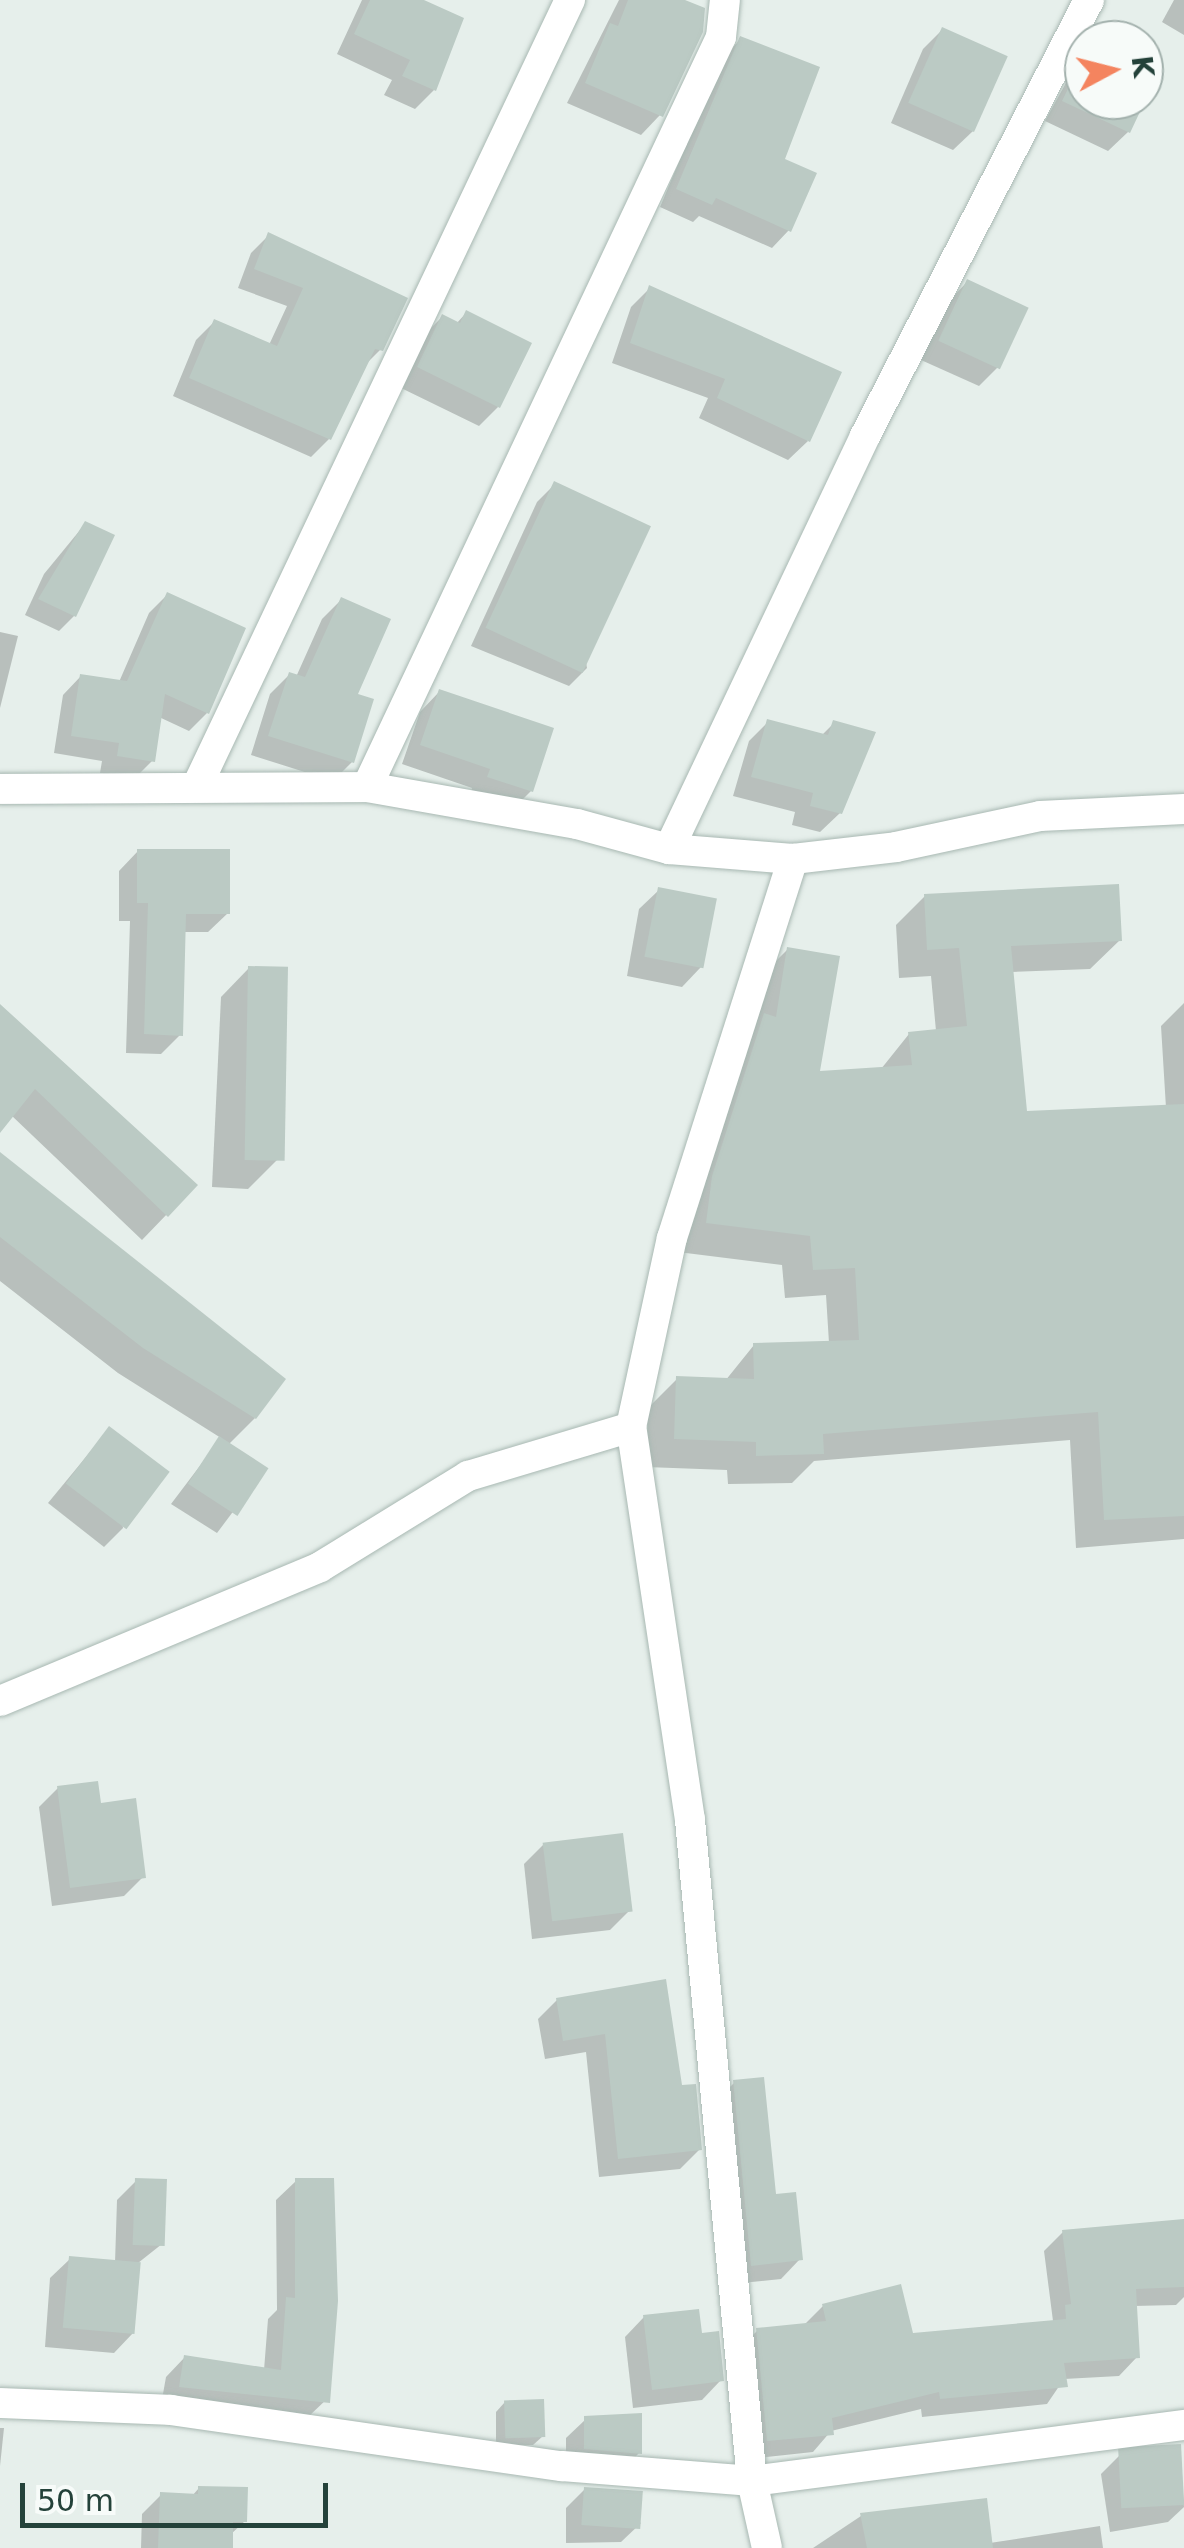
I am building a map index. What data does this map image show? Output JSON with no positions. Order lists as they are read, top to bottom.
{
  "scale_bar": "50 m",
  "north": "right"
}
